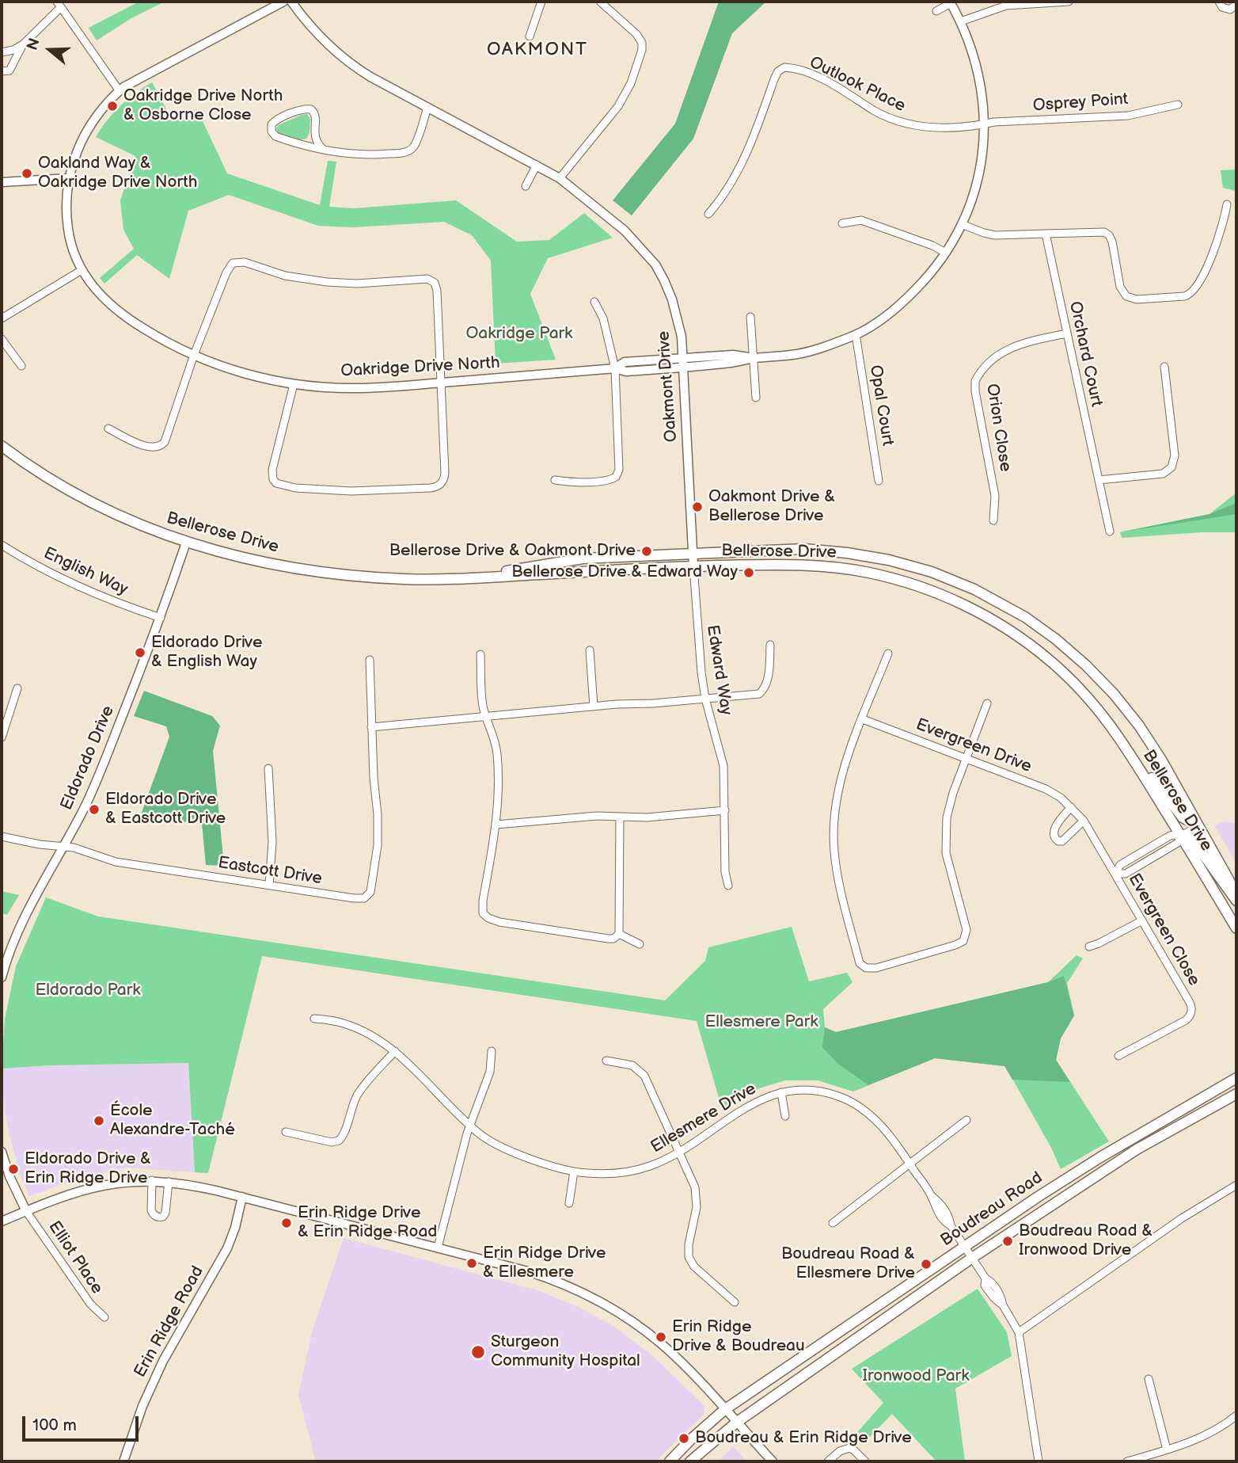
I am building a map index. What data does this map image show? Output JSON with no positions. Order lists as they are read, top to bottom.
{
  "streets": {
    "main road": ["Bellerose Drive", "Boudreau Road"],
    "street": [
      "Outlook Place",
      "Osprey Point",
      "Orchard Court",
      "Oakridge Drive North",
      "Oakmont Drive",
      "Opal Court",
      "Orion Close",
      "English Way",
      "Edward Way",
      "Evergreen Drive",
      "Eldorado Drive",
      "Eastcott Drive",
      "Evergreen Close",
      "Ellesmere Drive",
      "Elliot Place",
      "Erin Ridge Road"
    ]
  },
  "crossings": [
    ["Outlook Place", "Osprey Point"],
    ["Outlook Place", "Oakridge Drive North"],
    ["Osprey Point", "Oakridge Drive North"],
    ["Orchard Court", "Orion Close"],
    ["Oakridge Drive North", "Oakmont Drive"],
    ["Oakridge Drive North", "Opal Court"],
    ["Oakmont Drive", "Bellerose Drive"],
    ["Oakmont Drive", "Edward Way"],
    ["Bellerose Drive", "Edward Way"],
    ["Bellerose Drive", "Eldorado Drive"],
    ["English Way", "Eldorado Drive"],
    ["Evergreen Drive", "Evergreen Close"],
    ["Eldorado Drive", "Eastcott Drive"],
    ["Ellesmere Drive", "Boudreau Road"]
  ],
  "districts": ["OAKMONT"],
  "parks": [
    "Oakridge Park",
    "Eldorado Park",
    "Ellesmere Park",
    "Ironwood Park"
  ],
  "places": [
    "Oakridge Drive North & Osborne Close",
    "Oakland Way & Oakridge Drive North",
    "Oakmont Drive & Bellerose Drive",
    "Bellerose Drive & Oakmont Drive",
    "Bellerose Drive & Edward Way",
    "Eldorado Drive & English Way",
    "Eldorado Drive & Eastcott Drive",
    "École Alexandre-Taché",
    "Eldorado Drive & Erin Ridge Drive",
    "Erin Ridge Drive & Erin Ridge Road",
    "Boudreau Road & Ironwood Drive",
    "Erin Ridge Drive & Ellesmere",
    "Boudreau Road & Ellesmere Drive",
    "Erin Ridge Drive & Boudreau",
    "Sturgeon Community Hospital",
    "Boudreau & Erin Ridge Drive"
  ],
  "scale_bar": "100 m",
  "north": "left"
}
